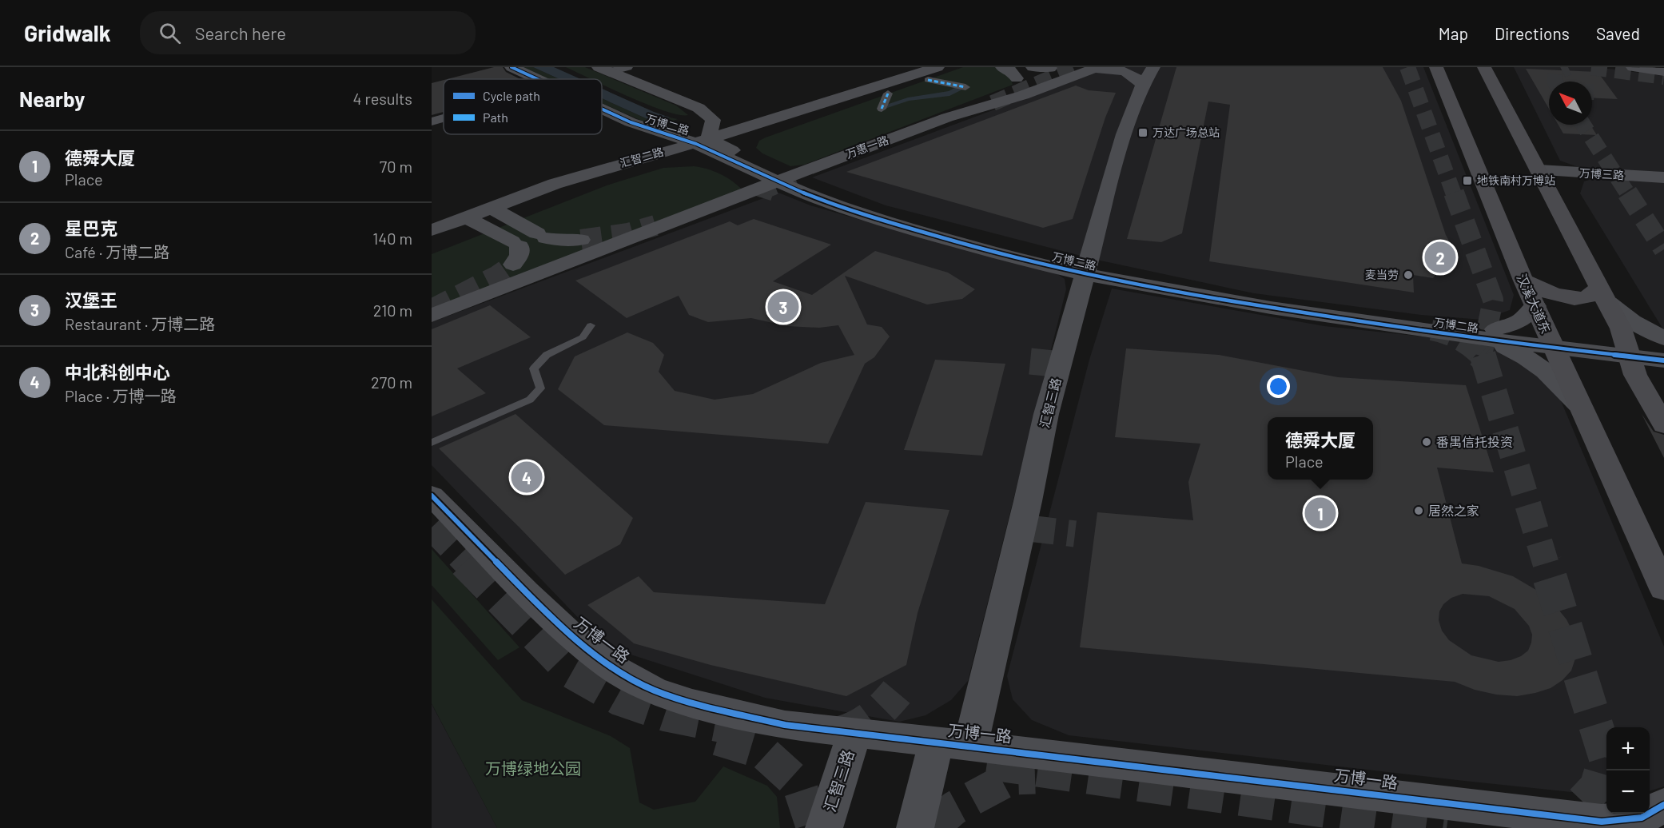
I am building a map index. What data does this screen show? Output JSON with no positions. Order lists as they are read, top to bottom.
{
  "streets": {
    "main road": ["汉溪大道东"],
    "street": [
      "万博二路",
      "万惠一路",
      "汇智二路",
      "万博三路",
      "汇智三路",
      "万博一路"
    ]
  },
  "crossings": [
    ["万博二路", "万惠一路"],
    ["万博二路", "汇智二路"],
    ["万博二路", "汉溪大道东"],
    ["万博二路", "汇智三路"],
    ["汇智三路", "万博一路"]
  ],
  "parks": ["万博绿地公园"],
  "places": {
    "transit": ["万达广场总站", "地铁南村万博站"],
    "other": ["麦当劳", "番禺信托投资", "居然之家"]
  },
  "legend": ["Cycle path", "Path"],
  "north": "top left",
  "page": {
    "header": "Gridwalk",
    "search": "Search here",
    "nav": ["Map", "Directions", "Saved"],
    "heading": ["Nearby", "4 results"],
    "list": [
      {
        "mark": "1",
        "name": "德舜大厦",
        "note": "Place",
        "value": "70 m"
      },
      {
        "mark": "2",
        "name": "星巴克",
        "note": "Café · 万博二路",
        "value": "140 m"
      },
      {
        "mark": "3",
        "name": "汉堡王",
        "note": "Restaurant · 万博二路",
        "value": "210 m"
      },
      {
        "mark": "4",
        "name": "中北科创中心",
        "note": "Place · 万博一路",
        "value": "270 m"
      }
    ],
    "pins": [
      "2",
      "3",
      "4",
      "1"
    ],
    "popup": ["德舜大厦", "Place"],
    "map_buttons": ["+", "−"]
  }
}
